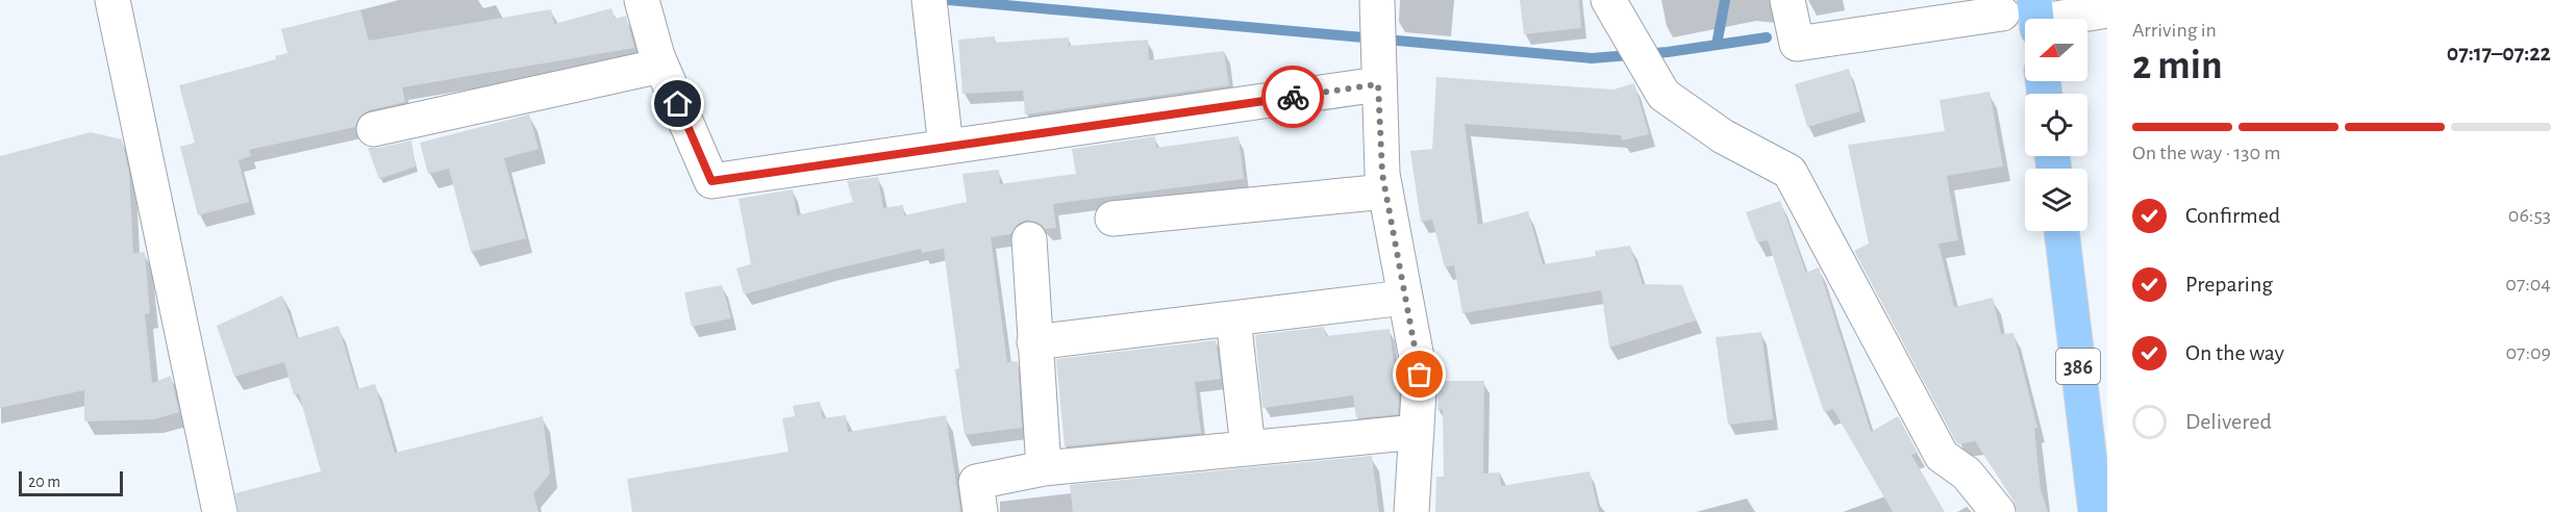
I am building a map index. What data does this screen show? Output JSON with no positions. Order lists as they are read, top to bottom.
{
  "streets": {
    "highway": ["386"]
  },
  "scale_bar": "20 m",
  "north": "left",
  "page": {
    "heading": ["2 min", "Arriving in", "07:17–07:22"],
    "bar": "On the way · 130 m",
    "list": [
      ["Confirmed", "06:53"],
      ["Preparing", "07:04"],
      ["On the way", "07:09"],
      "Delivered"
    ],
    "scale": "20 m"
  }
}
